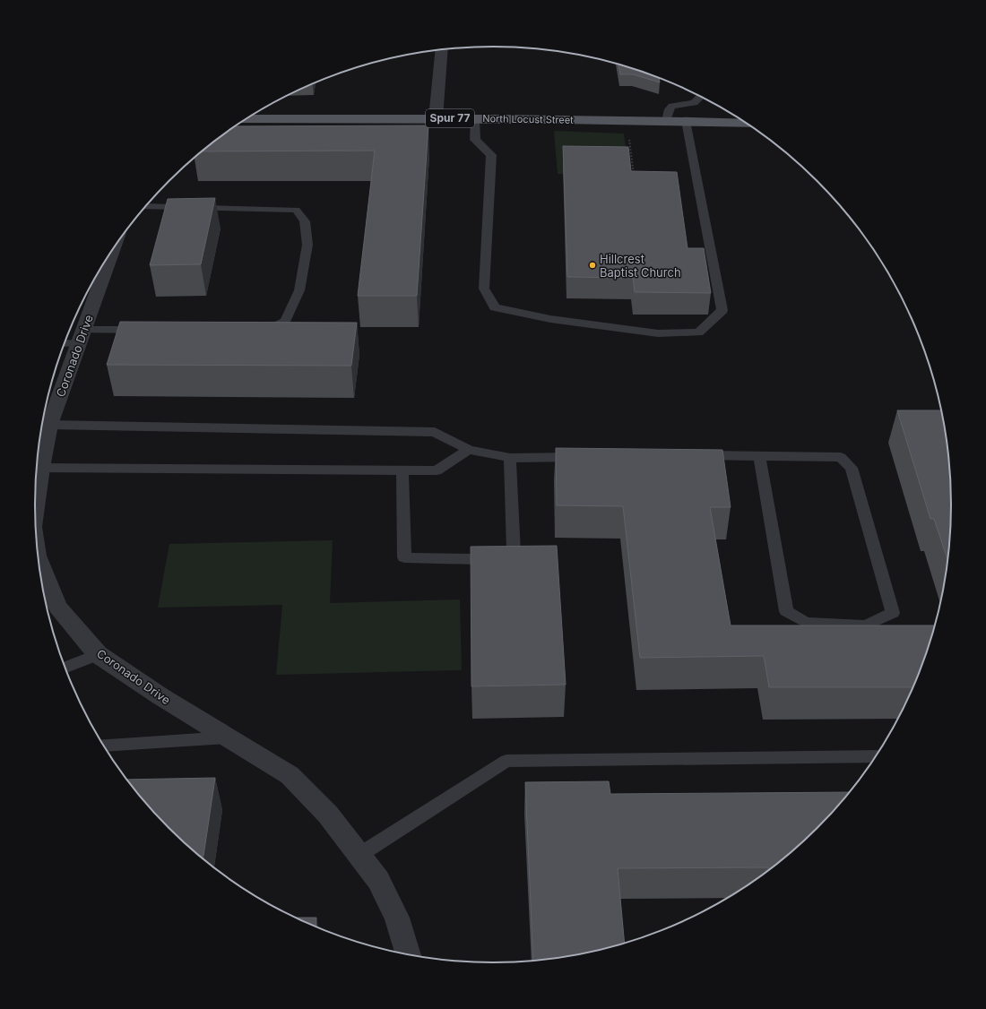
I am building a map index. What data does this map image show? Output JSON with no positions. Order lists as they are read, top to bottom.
{
  "streets": {
    "main road": ["Spur 77", "North Locust Street"],
    "street": ["Coronado Drive"]
  },
  "places": ["Hillcrest Baptist Church"]
}
